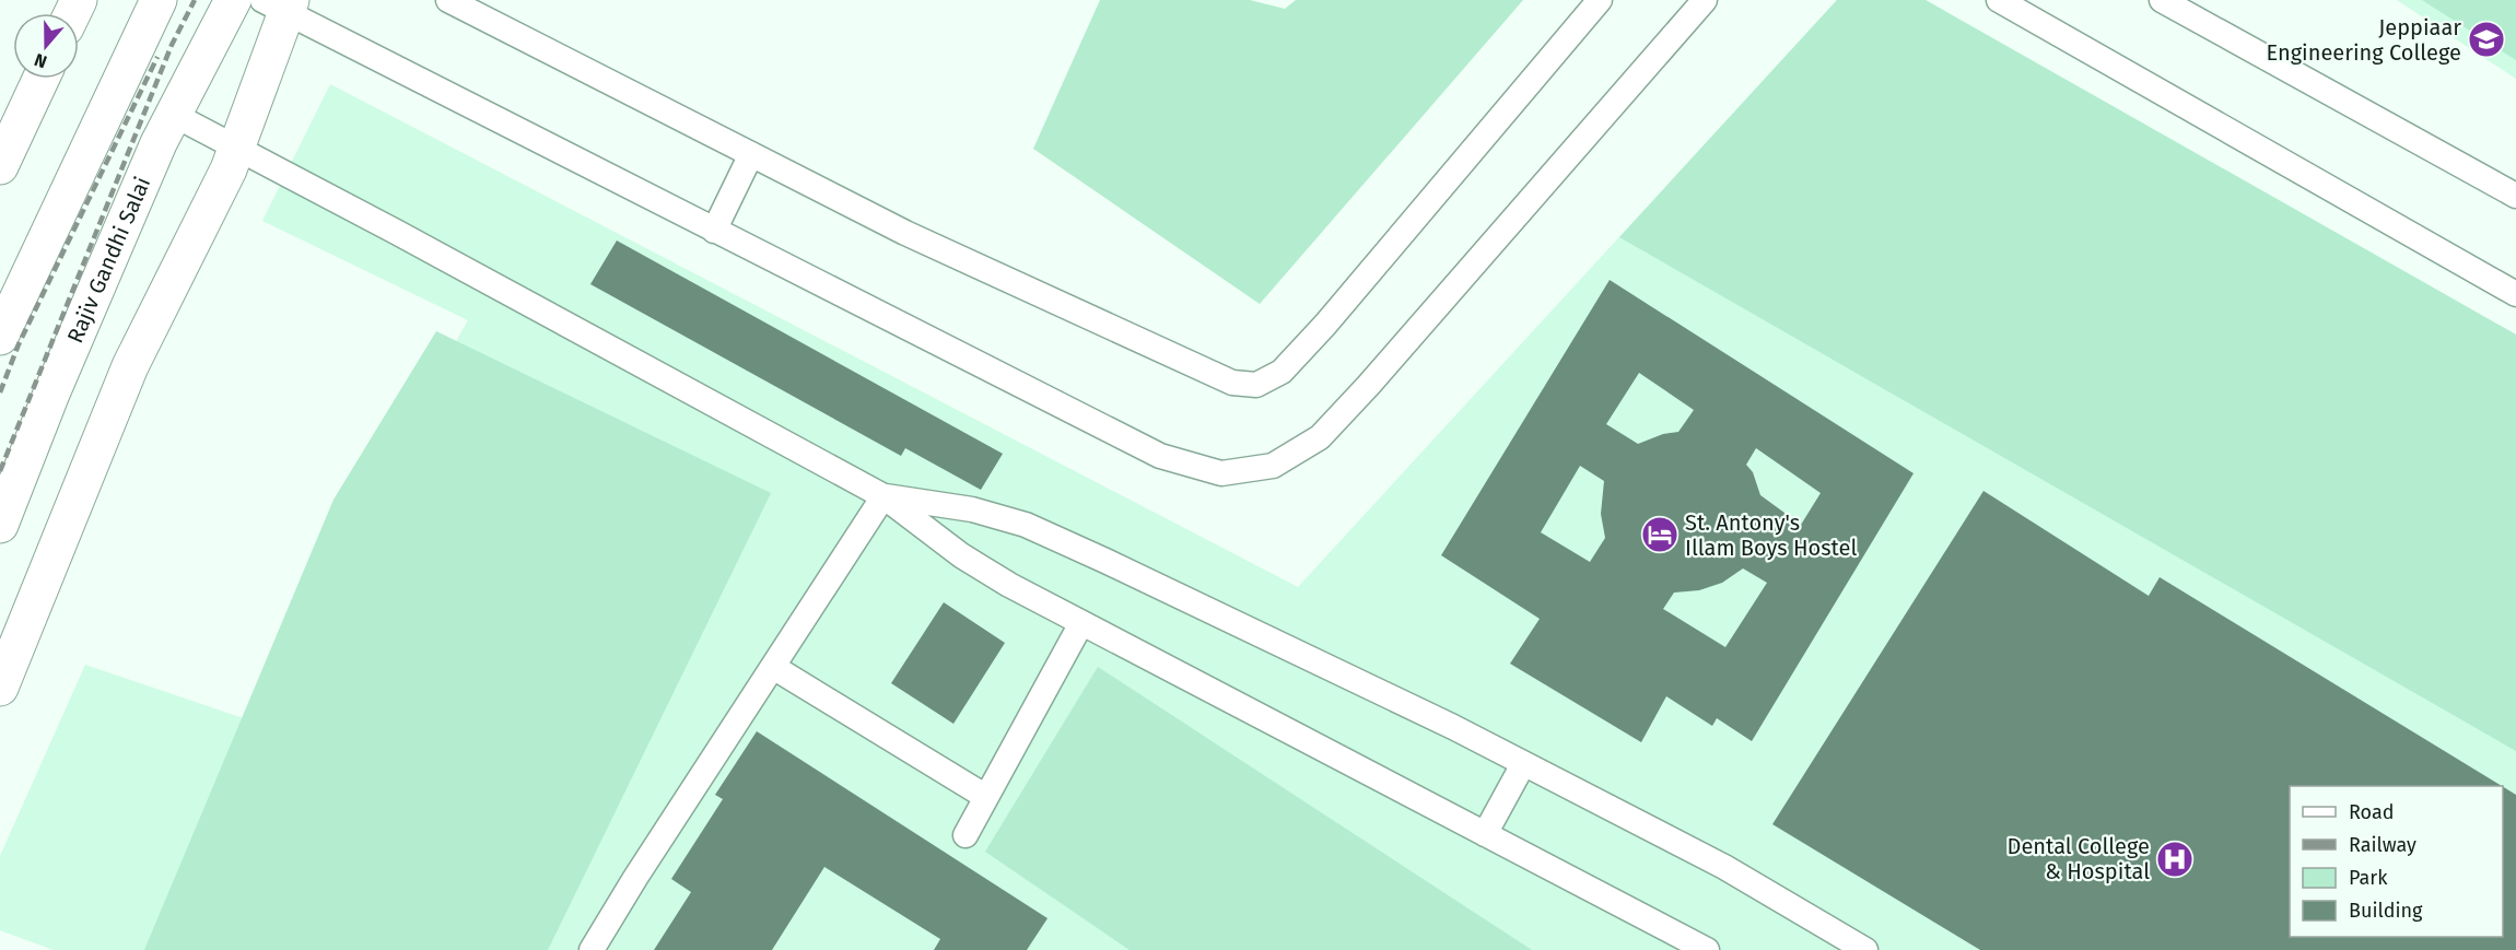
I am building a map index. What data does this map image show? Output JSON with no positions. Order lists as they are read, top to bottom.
{
  "streets": {
    "main road": ["Rajiv Gandhi Salai"]
  },
  "places": {
    "school or university": ["Jeppiaar Engineering College"],
    "hotel": ["St. Antony's Illam Boys Hostel"],
    "hospital": ["Dental College & Hospital"]
  },
  "legend": [
    "Road",
    "Railway",
    "Park",
    "Building"
  ],
  "north": "bottom"
}
